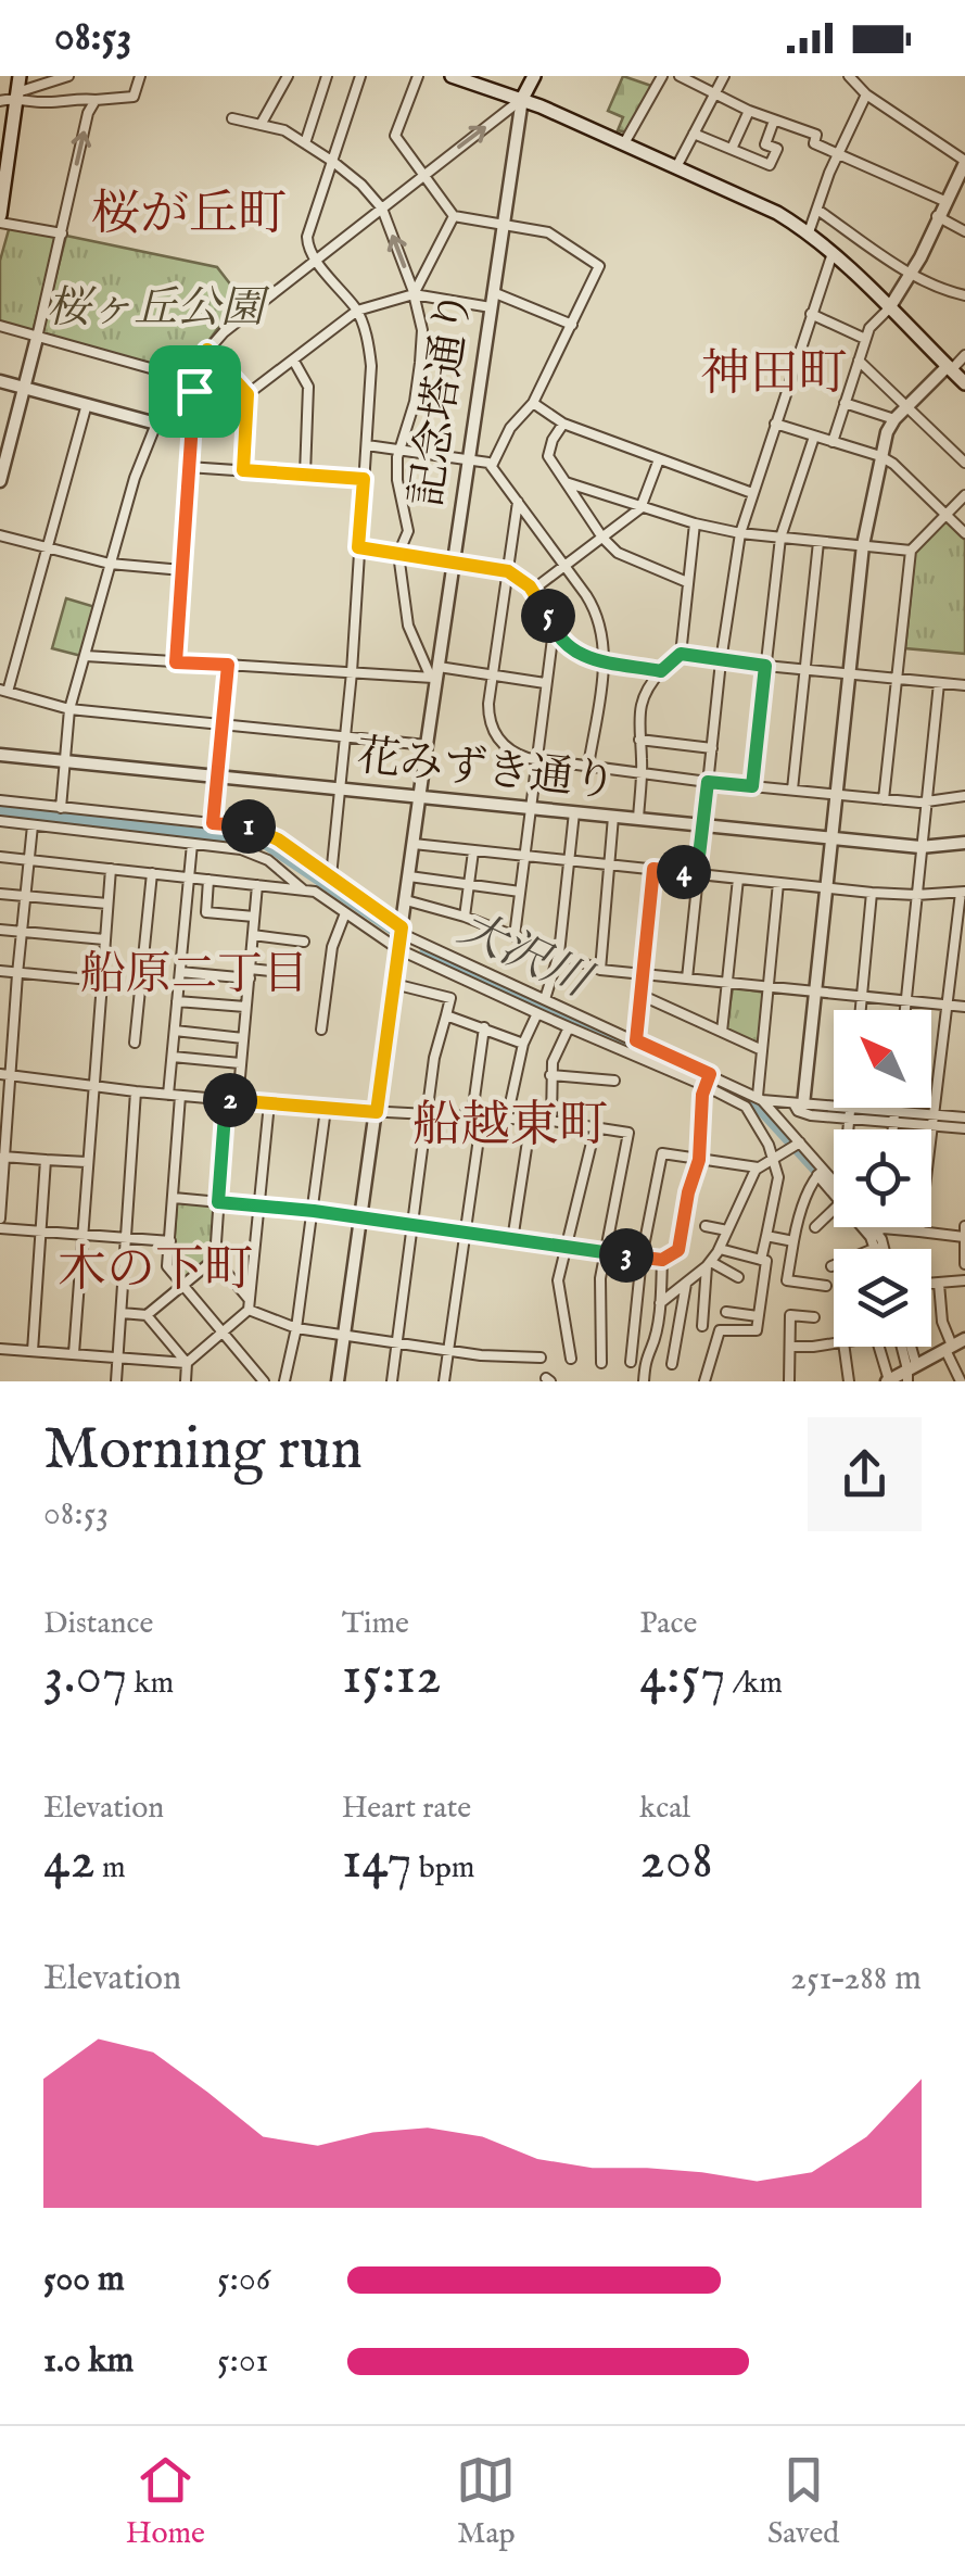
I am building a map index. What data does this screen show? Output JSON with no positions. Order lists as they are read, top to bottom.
{
  "streets": {
    "main road": ["記念塔通り"],
    "street": ["花みずき通り"]
  },
  "crossings": [
    ["記念塔通り", "花みずき通り"]
  ],
  "districts": [
    "桜が丘町",
    "神田町",
    "船原二丁目",
    "船越東町",
    "木の下町"
  ],
  "water": ["大沢川"],
  "parks": ["桜ヶ丘公園"],
  "north": "top left",
  "page": {
    "status": "08:53",
    "pins": [
      "5",
      "1",
      "4",
      "2",
      "3"
    ],
    "heading": ["Morning run", "08:53"],
    "stats": [
      ["Distance", "3.07 km"],
      ["Time", "15:12"],
      ["Pace", "4:57 /km"],
      ["Elevation", "42 m"],
      ["Heart rate", "147 bpm"],
      ["kcal", "208"]
    ],
    "chart": ["Elevation", "251–288 m"],
    "list": [
      {
        "name": "500 m",
        "note": "5:06"
      },
      {
        "name": "1.0 km",
        "note": "5:01"
      }
    ],
    "tabs": ["Home", "Map", "Saved"]
  }
}
